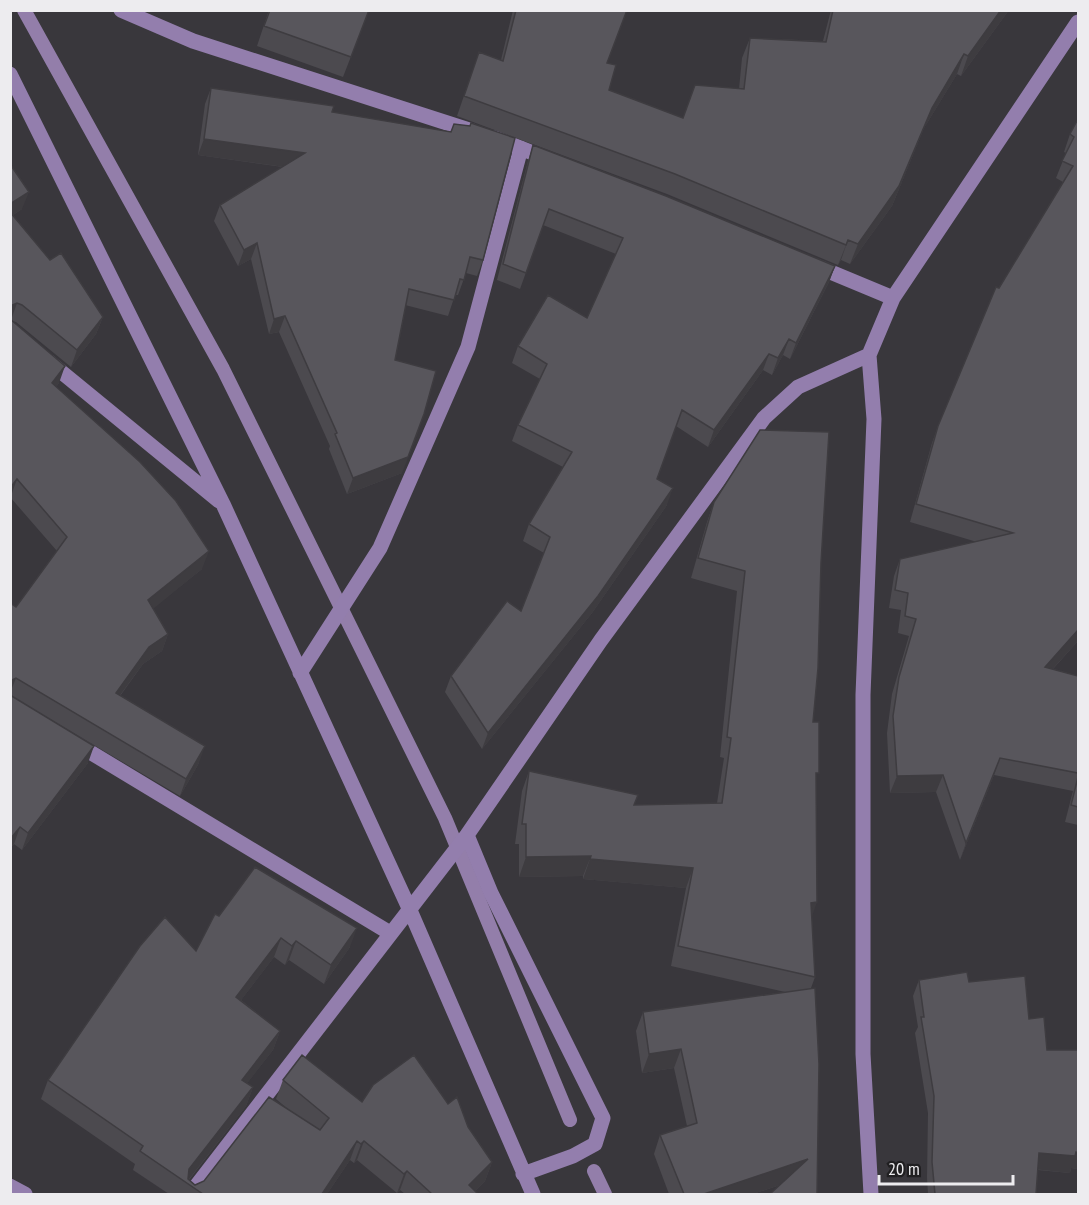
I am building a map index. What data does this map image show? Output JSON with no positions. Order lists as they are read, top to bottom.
{
  "scale_bar": "20 m"
}
